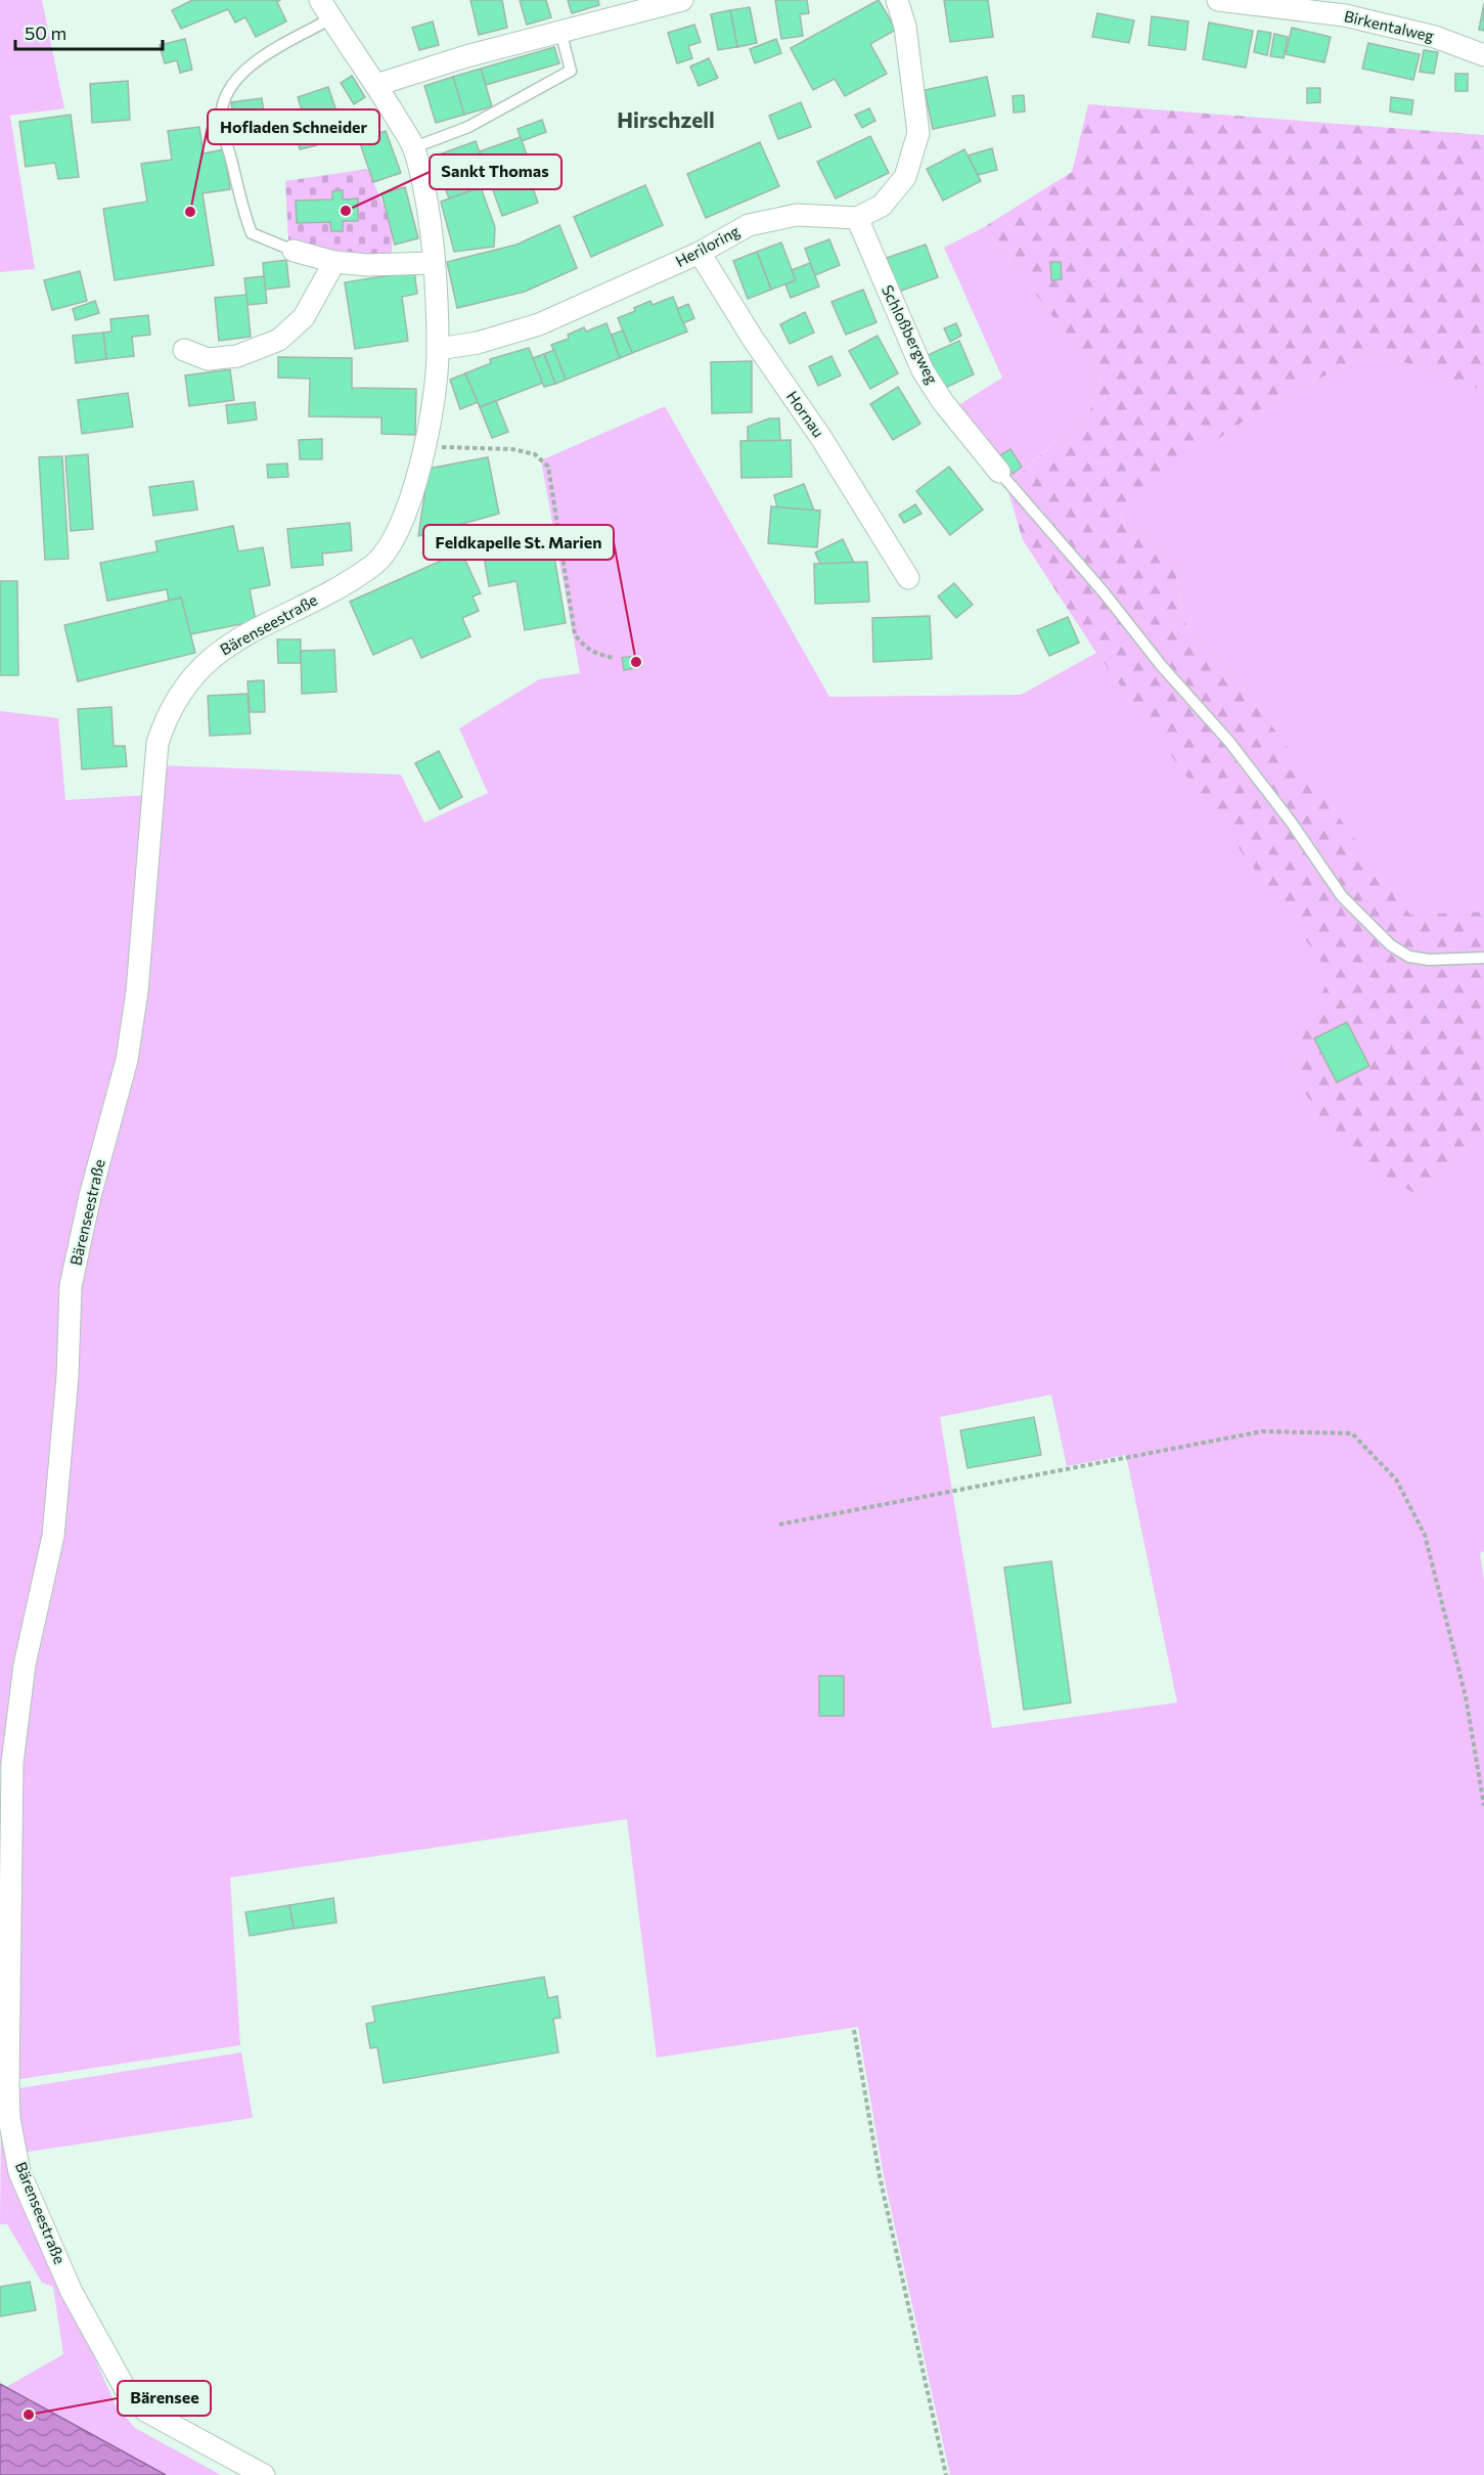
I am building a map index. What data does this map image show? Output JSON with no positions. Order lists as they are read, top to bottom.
{
  "streets": {
    "street": [
      "Birkentalweg",
      "Heriloring",
      "Schloßbergweg",
      "Hornau",
      "Bärenseestraße"
    ]
  },
  "crossings": [
    ["Heriloring", "Schloßbergweg"],
    ["Heriloring", "Hornau"],
    ["Heriloring", "Bärenseestraße"]
  ],
  "districts": ["Hirschzell"],
  "places": [
    "Sankt Thomas",
    "Hofladen Schneider",
    "Feldkapelle St. Marien",
    "Bärensee"
  ],
  "scale_bar": "50 m"
}
